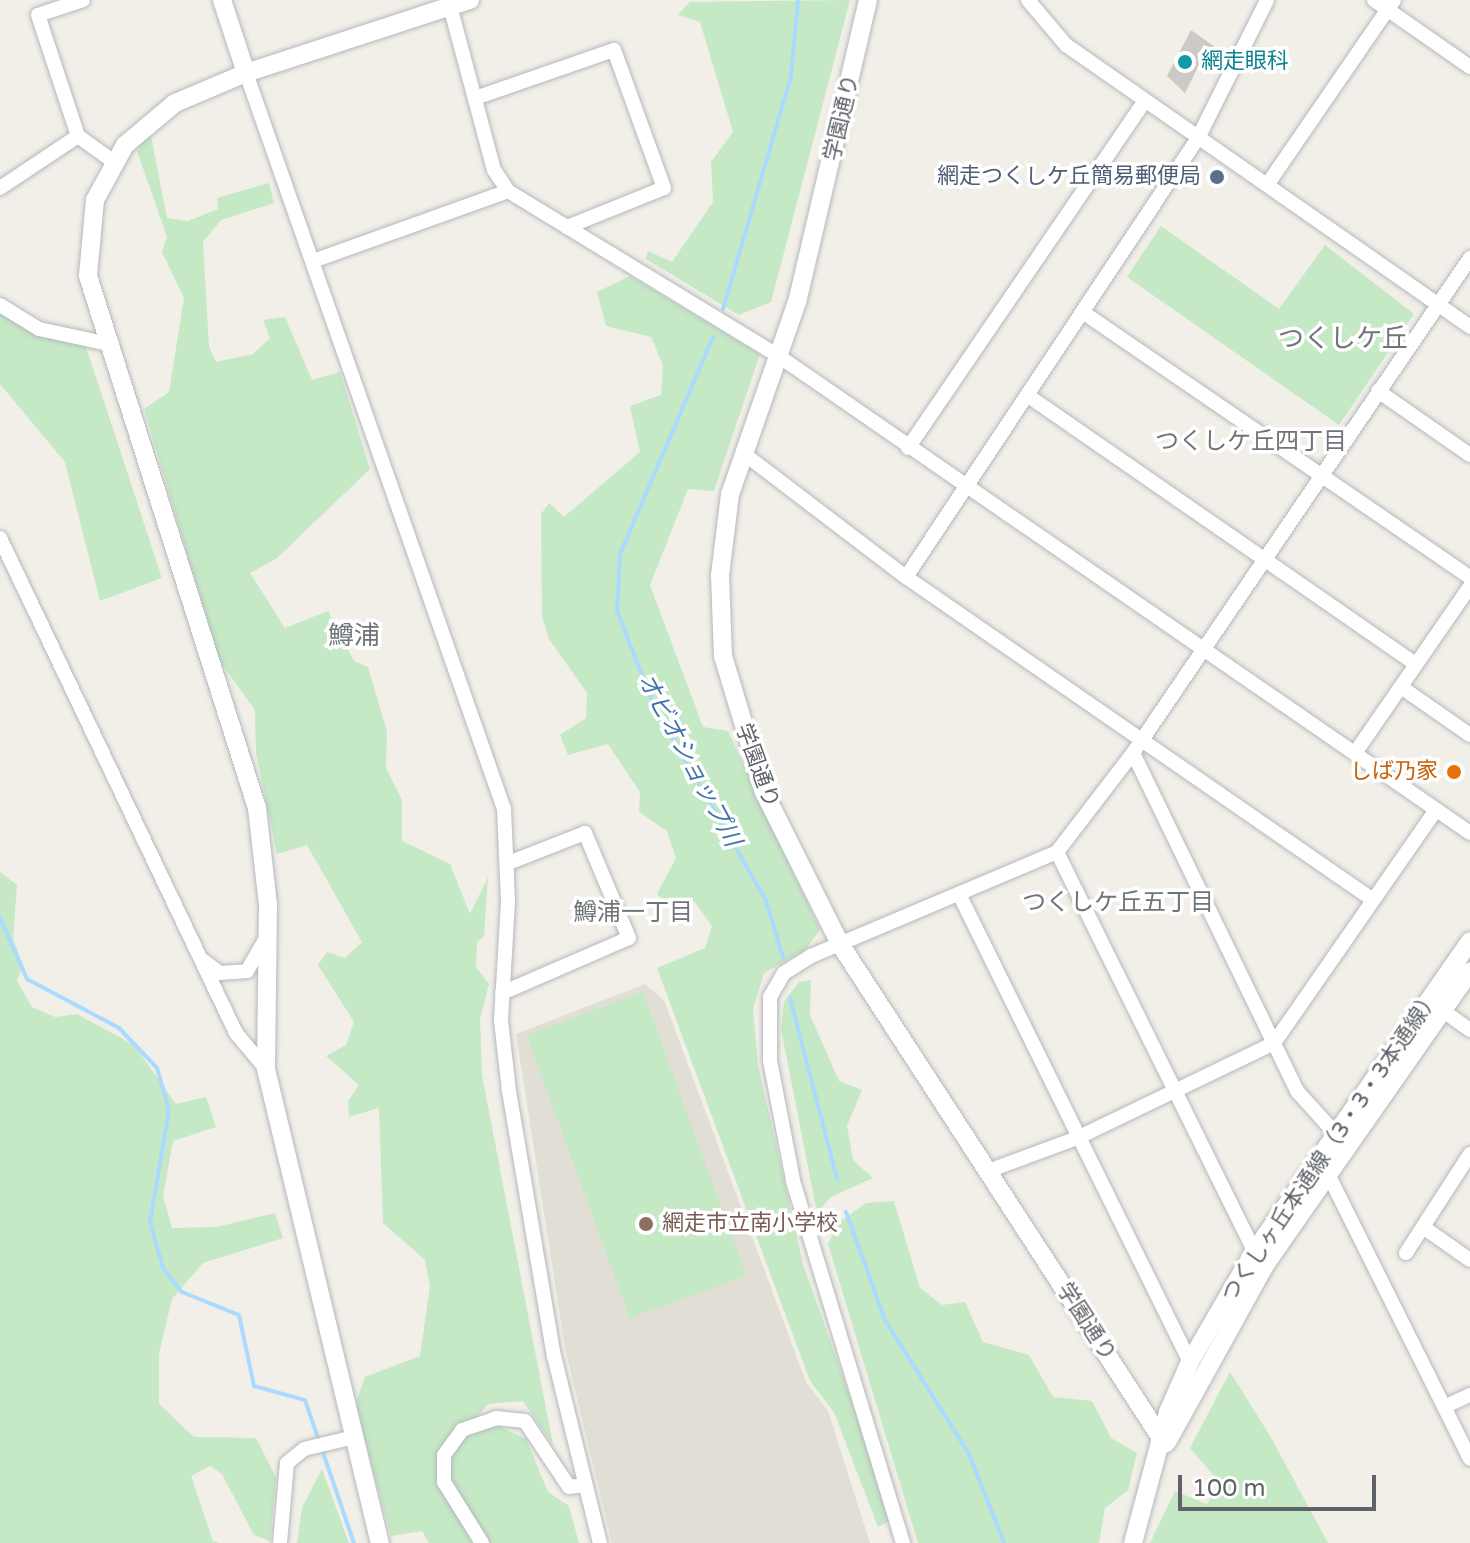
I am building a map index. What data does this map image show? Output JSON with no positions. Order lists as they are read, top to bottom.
{
  "streets": {
    "street": ["学園通り", "つくしヶ丘本通線（3・3・3本通線）"]
  },
  "crossings": [
    ["学園通り", "つくしヶ丘本通線（3・3・3本通線）"]
  ],
  "districts": [
    "つくしケ丘",
    "つくしケ丘四丁目",
    "鱒浦",
    "つくしケ丘五丁目",
    "鱒浦一丁目"
  ],
  "water": ["オビオショップ川"],
  "places": [
    "網走眼科",
    "網走つくしケ丘簡易郵便局",
    "しば乃家",
    "網走市立南小学校"
  ],
  "scale_bar": "100 m"
}
